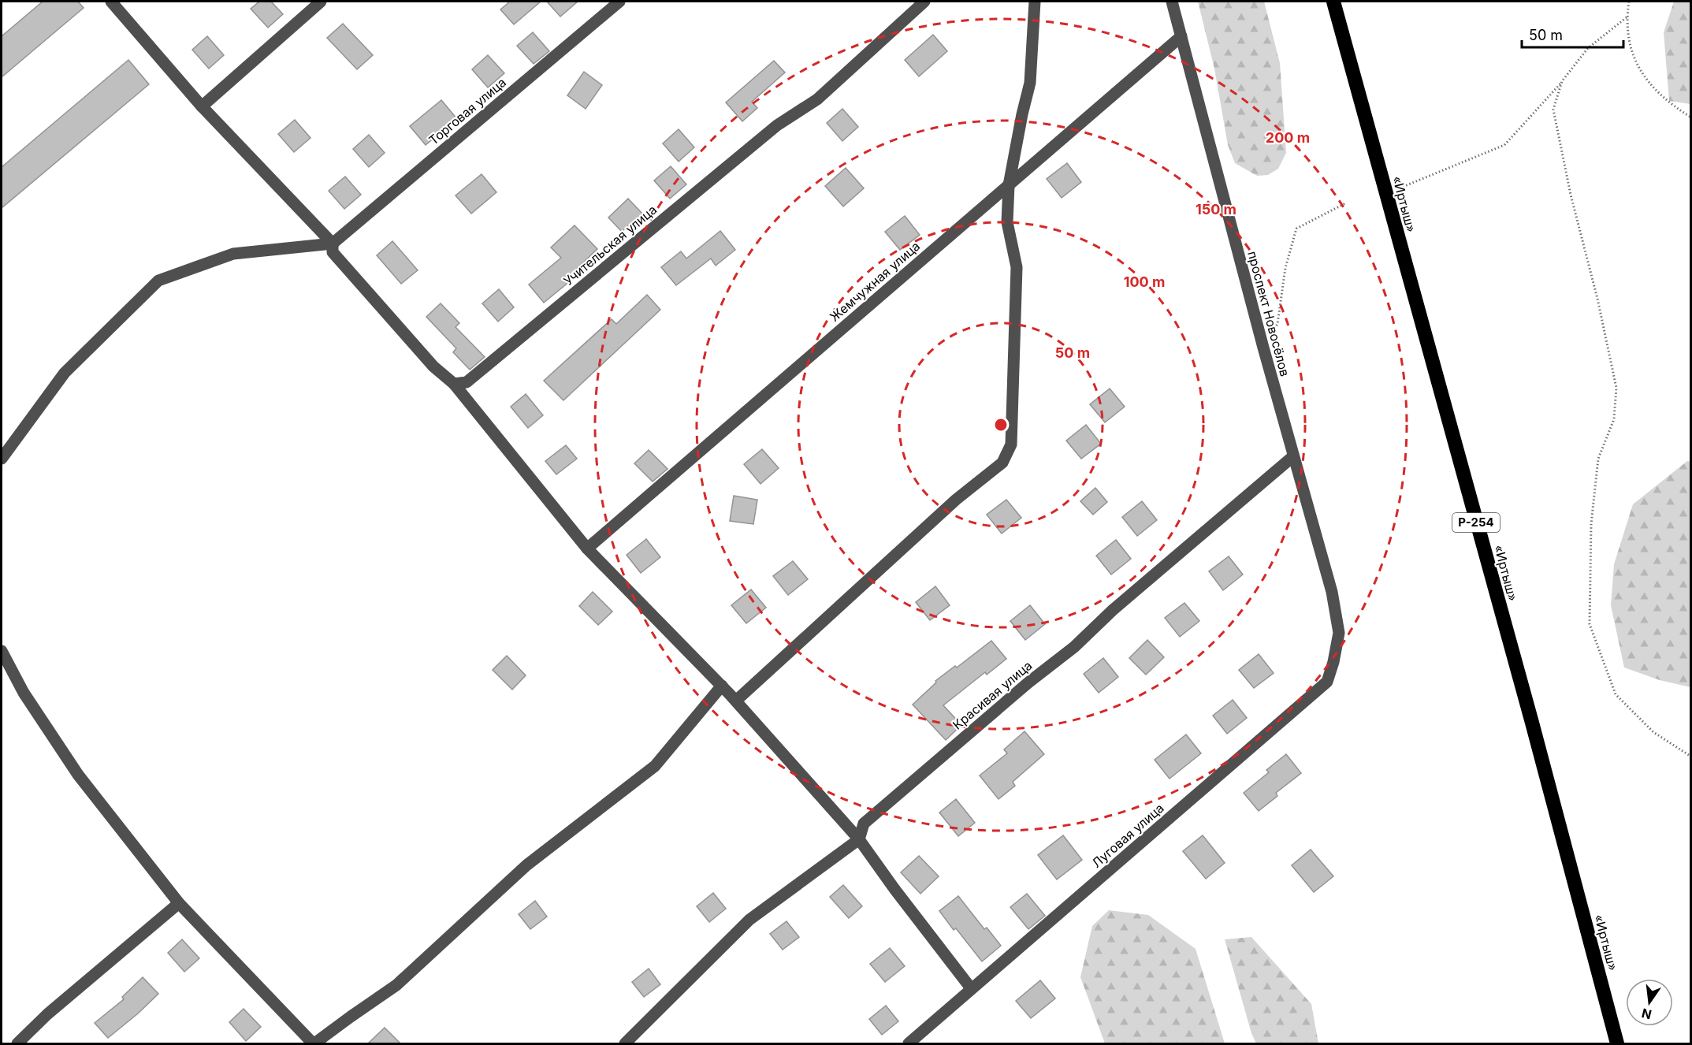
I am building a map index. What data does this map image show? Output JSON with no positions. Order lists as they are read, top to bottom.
{
  "streets": {
    "highway": ["«Иртыш»", "Р-254"],
    "street": [
      "Торговая улица",
      "Учительская улица",
      "Жемчужная улица",
      "проспект Новосёлов",
      "Красивая улица",
      "Луговая улица"
    ]
  },
  "crossings": [
    ["Жемчужная улица", "проспект Новосёлов"],
    ["проспект Новосёлов", "Красивая улица"],
    ["проспект Новосёлов", "Луговая улица"]
  ],
  "scale_bar": "50 m",
  "north": "bottom",
  "rings": [
    "200 m",
    "150 m",
    "100 m",
    "50 m"
  ]
}
